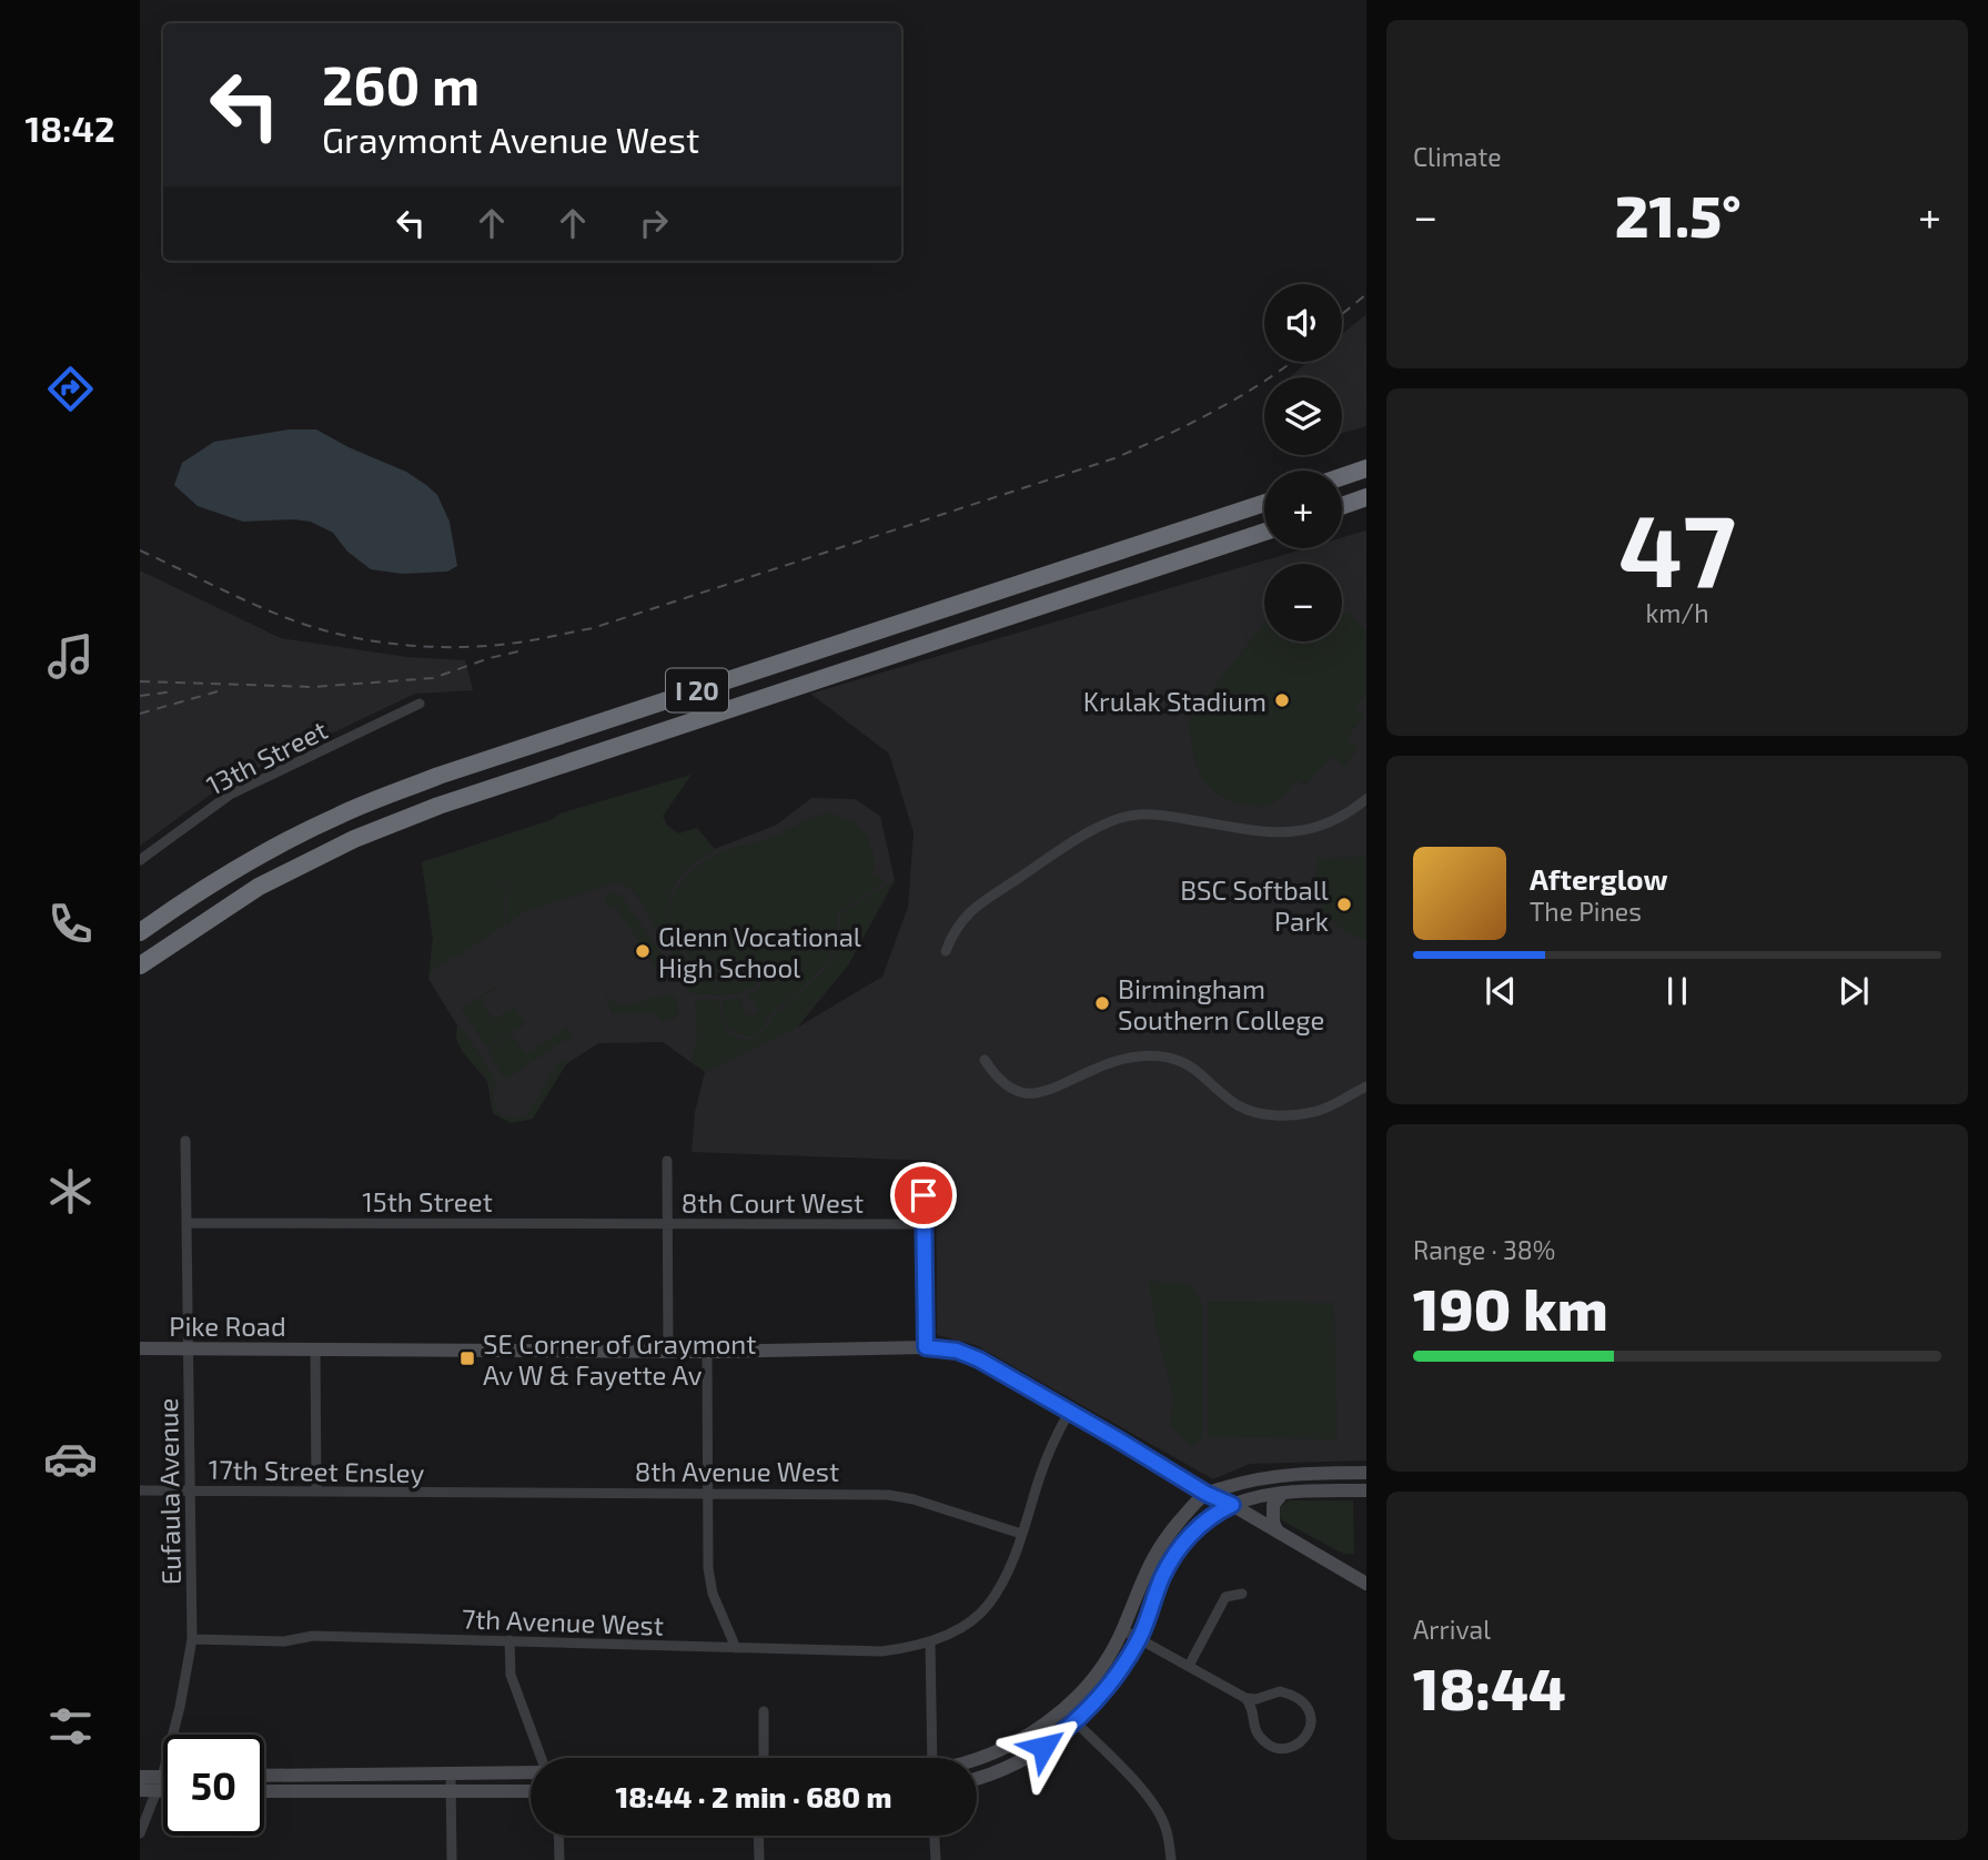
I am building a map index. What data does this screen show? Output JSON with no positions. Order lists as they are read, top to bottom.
{
  "streets": {
    "highway": ["I 20"],
    "main road": ["Pike Road"],
    "street": [
      "13th Street",
      "15th Street",
      "8th Court West",
      "17th Street Ensley",
      "8th Avenue West",
      "Eufaula Avenue",
      "7th Avenue West"
    ]
  },
  "crossings": [
    ["15th Street", "8th Court West"],
    ["15th Street", "Eufaula Avenue"],
    ["Pike Road", "Eufaula Avenue"],
    ["Pike Road", "7th Avenue West"],
    ["17th Street Ensley", "8th Avenue West"],
    ["17th Street Ensley", "Eufaula Avenue"],
    ["8th Avenue West", "7th Avenue West"],
    ["Eufaula Avenue", "7th Avenue West"]
  ],
  "places": {
    "other": [
      "Krulak Stadium",
      "BSC Softball Park",
      "Glenn Vocational High School",
      "Birmingham Southern College"
    ],
    "transit": ["SE Corner of Graymont Av W & Fayette Av"]
  },
  "page": {
    "tabs": "18:42",
    "tile": [
      "Climate",
      ["47", "km/h"],
      ["Range · 38%", "190 km"],
      ["Arrival", "18:44"]
    ],
    "turn": ["260 m", "Graymont Avenue West"],
    "heat": ["−", "21.5°", "+"],
    "map_buttons": ["+", "−"],
    "song": ["Afterglow", "The Pines"],
    "limit": "50",
    "trip": "18:44 · 2 min · 680 m"
  }
}
